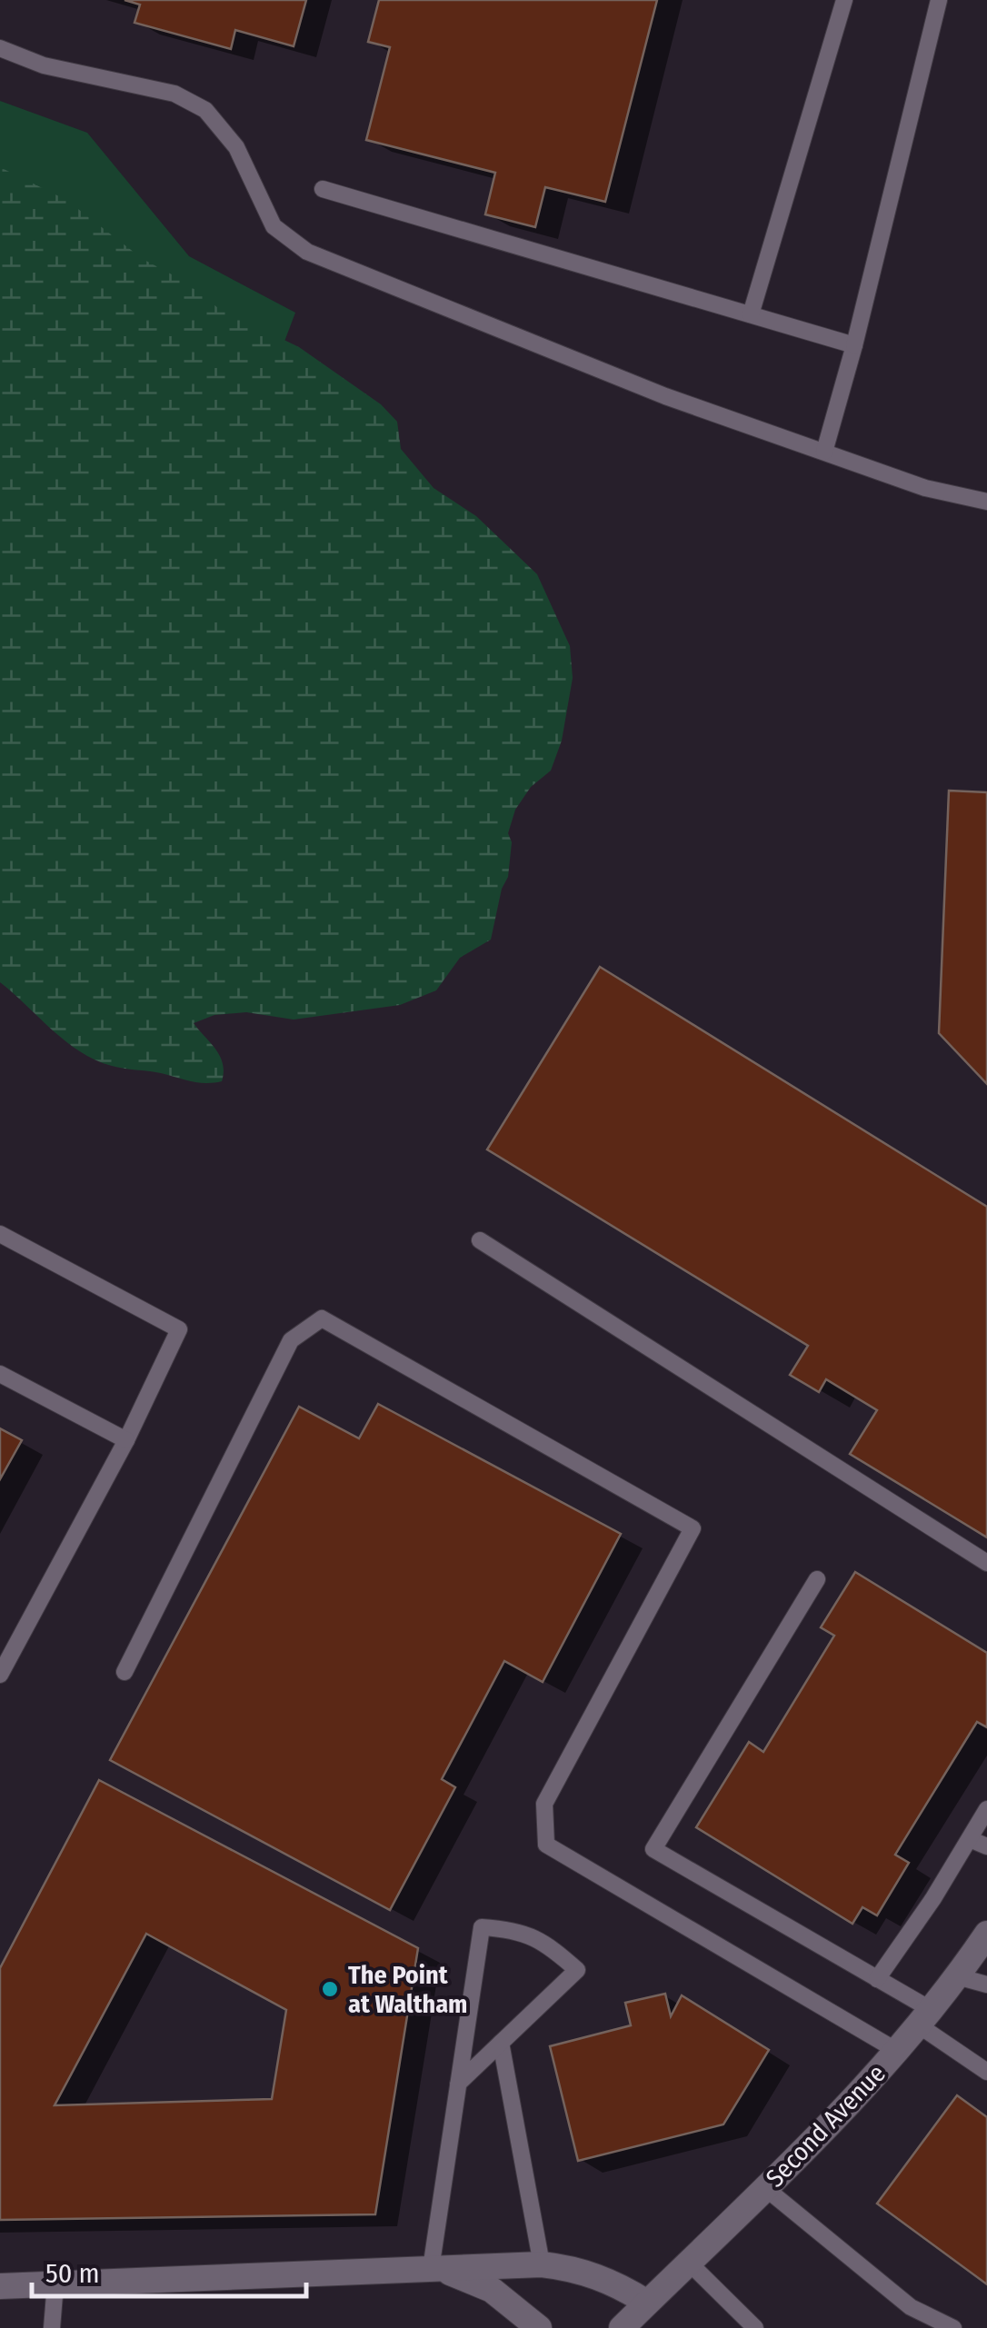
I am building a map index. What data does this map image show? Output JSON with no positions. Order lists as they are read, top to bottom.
{
  "streets": {
    "street": ["Second Avenue"]
  },
  "places": ["The Point at Waltham"],
  "scale_bar": "50 m"
}
